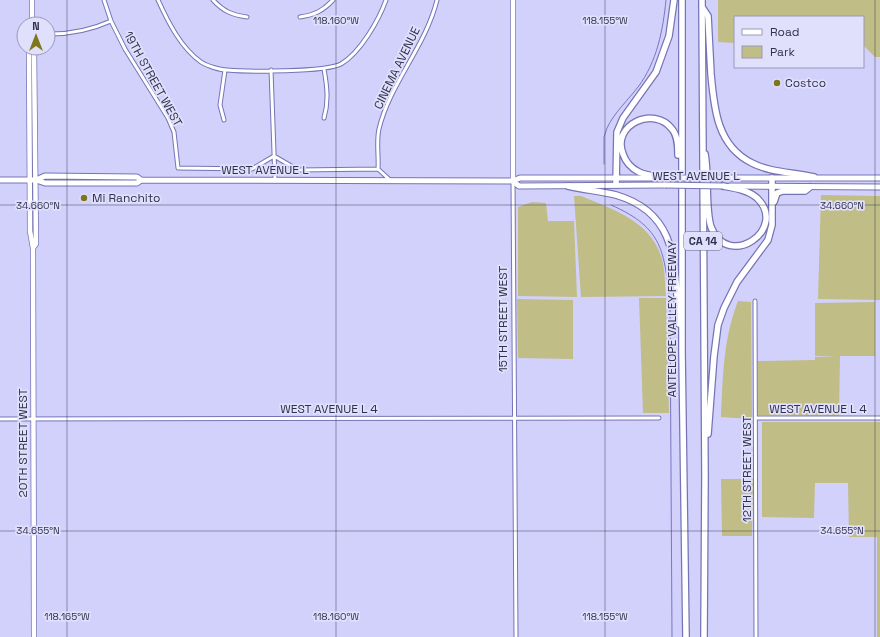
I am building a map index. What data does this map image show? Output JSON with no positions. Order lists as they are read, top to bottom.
{
  "streets": {
    "highway": ["CA 14", "ANTELOPE VALLEY FREEWAY"],
    "main road": ["WEST AVENUE L", "15TH STREET WEST", "20TH STREET WEST"],
    "street": [
      "CINEMA AVENUE",
      "19TH STREET WEST",
      "WEST AVENUE L 4",
      "12TH STREET WEST"
    ]
  },
  "crossings": [
    ["CINEMA AVENUE", "WEST AVENUE L"],
    ["19TH STREET WEST", "WEST AVENUE L"],
    ["WEST AVENUE L", "15TH STREET WEST"],
    ["WEST AVENUE L", "20TH STREET WEST"],
    ["15TH STREET WEST", "WEST AVENUE L 4"],
    ["WEST AVENUE L 4", "20TH STREET WEST"],
    ["WEST AVENUE L 4", "12TH STREET WEST"]
  ],
  "places": ["Costco", "Mi Ranchito"],
  "legend": ["Road", "Park"],
  "north": "top",
  "coordinates": [
    "118.160°W",
    "118.155°W",
    "34.660°N",
    "34.655°N",
    "118.165°W"
  ]
}
